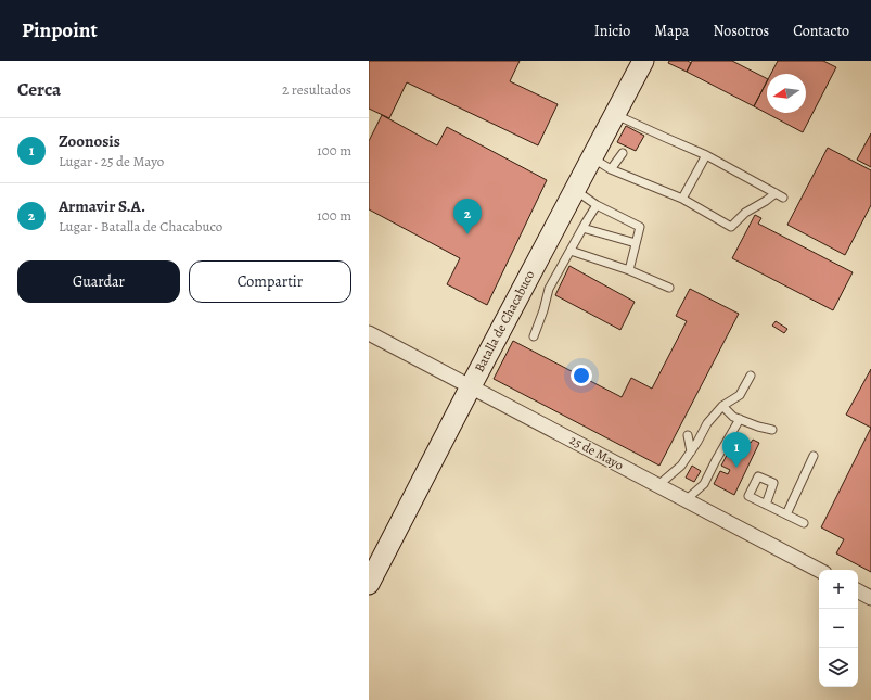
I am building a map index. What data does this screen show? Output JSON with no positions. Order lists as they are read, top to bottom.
{
  "streets": {
    "street": ["Batalla de Chacabuco", "25 de Mayo"]
  },
  "crossings": [
    ["Batalla de Chacabuco", "25 de Mayo"]
  ],
  "north": "left",
  "page": {
    "header": "Pinpoint",
    "nav": [
      "Inicio",
      "Mapa",
      "Nosotros",
      "Contacto"
    ],
    "heading": ["Cerca", "2 resultados"],
    "list": [
      {
        "mark": "1",
        "name": "Zoonosis",
        "note": "Lugar · 25 de Mayo",
        "value": "100 m"
      },
      {
        "mark": "2",
        "name": "Armavir S.A.",
        "note": "Lugar · Batalla de Chacabuco",
        "value": "100 m"
      }
    ],
    "pins": ["2", "1"],
    "buttons": ["Guardar", "Compartir"],
    "map_buttons": ["+", "−"]
  }
}
